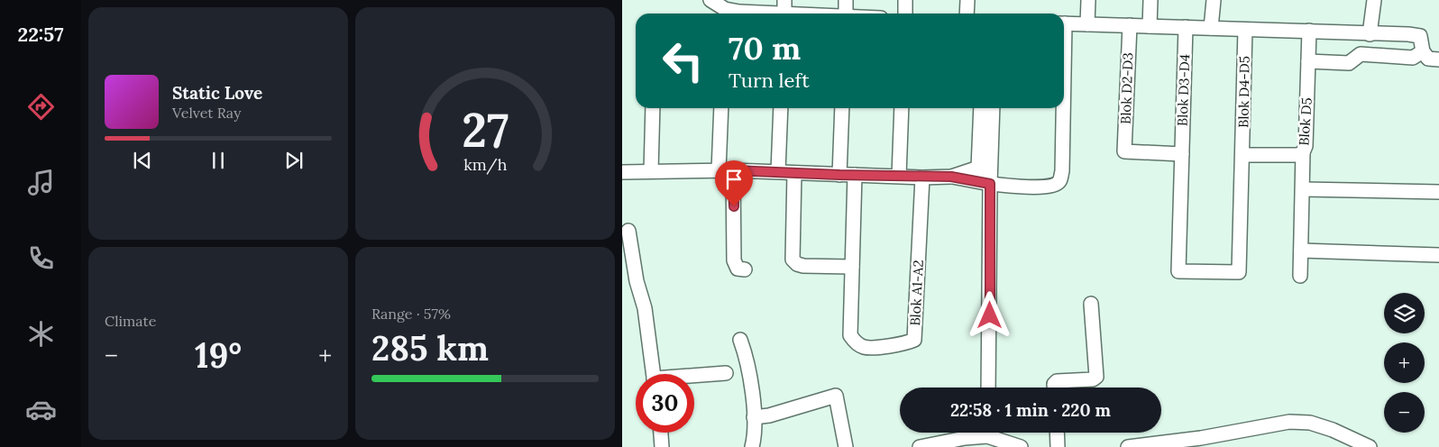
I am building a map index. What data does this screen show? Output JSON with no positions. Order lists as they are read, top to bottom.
{
  "streets": {
    "street": [
      "Blok D2-D3",
      "Blok D3-D4",
      "Blok D4-D5",
      "Blok D5",
      "Blok A1-A2"
    ]
  },
  "crossings": [
    ["Blok D2-D3", "Blok D3-D4"],
    ["Blok D3-D4", "Blok D4-D5"],
    ["Blok D3-D4", "Blok D5"],
    ["Blok D4-D5", "Blok D5"]
  ],
  "page": {
    "tabs": "22:57",
    "turn": ["70 m", "Turn left"],
    "song": ["Static Love", "Velvet Ray"],
    "tile": [
      "Climate",
      ["Range · 57%", "285 km"]
    ],
    "map_buttons": ["+", "−"],
    "heat": ["−", "19°", "+"],
    "limit": "30",
    "trip": "22:58 · 1 min · 220 m",
    "gauge": ["27", "km/h"]
  }
}
